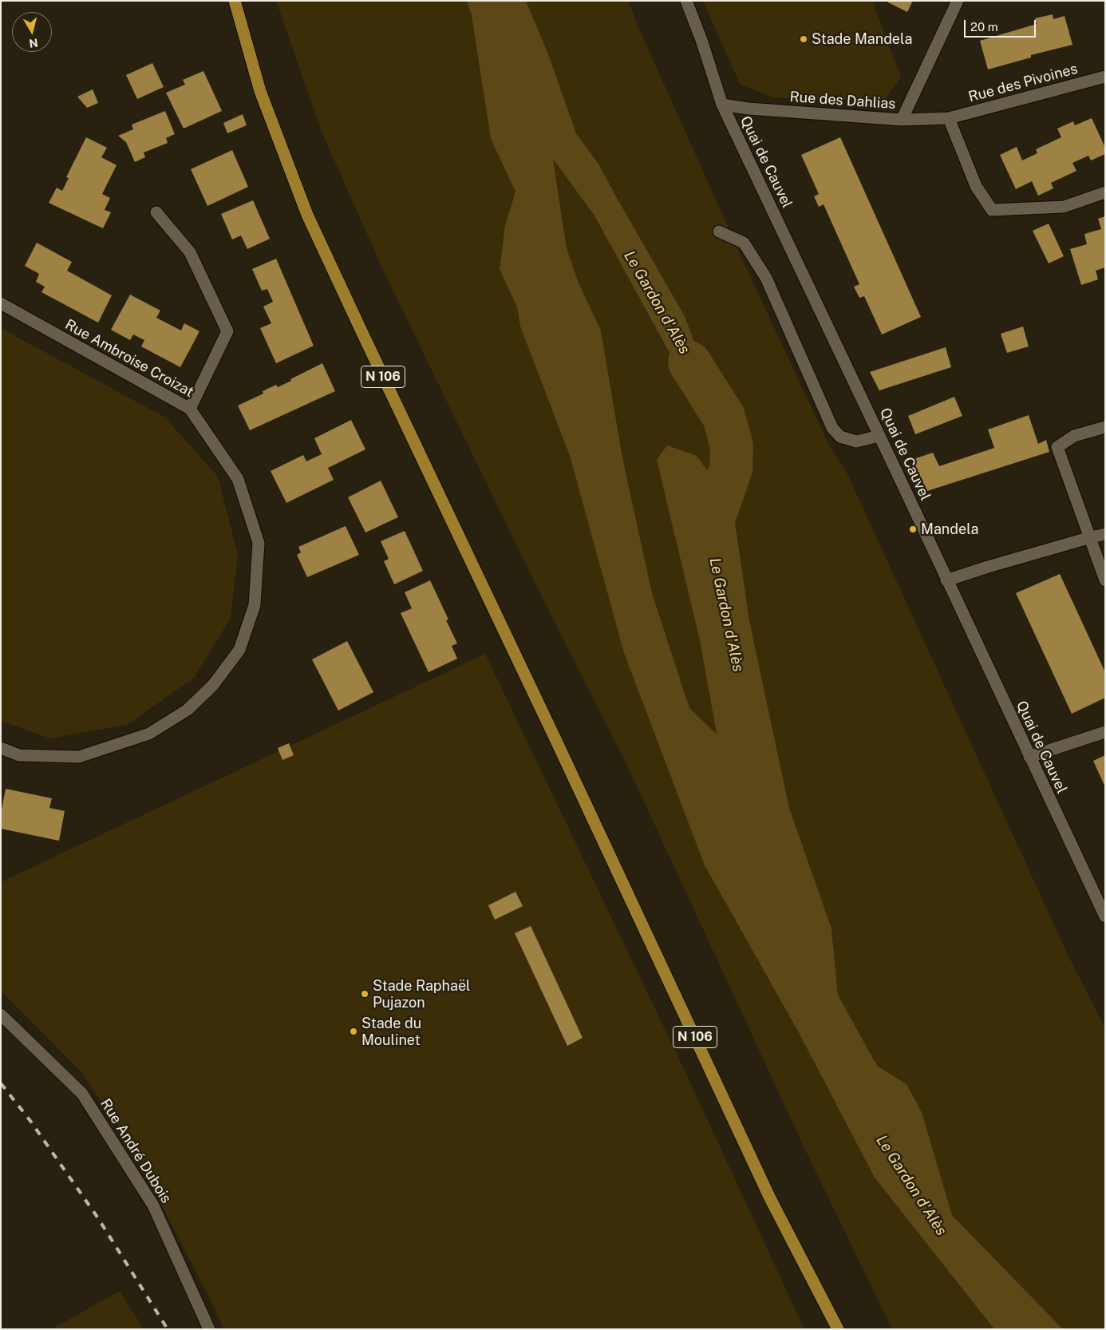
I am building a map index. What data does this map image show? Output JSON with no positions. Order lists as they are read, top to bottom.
{
  "streets": {
    "main road": ["N 106"],
    "street": [
      "Rue des Pivoines",
      "Rue des Dahlias",
      "Quai de Cauvel",
      "Rue Ambroise Croizat",
      "Rue André Dubois"
    ]
  },
  "crossings": [
    ["Rue des Pivoines", "Rue des Dahlias"],
    ["Rue des Dahlias", "Quai de Cauvel"]
  ],
  "water": ["Le Gardon d'Alès"],
  "places": [
    "Stade Mandela",
    "Mandela",
    "Stade Raphaël Pujazon",
    "Stade du Moulinet"
  ],
  "scale_bar": "20 m",
  "north": "bottom"
}
